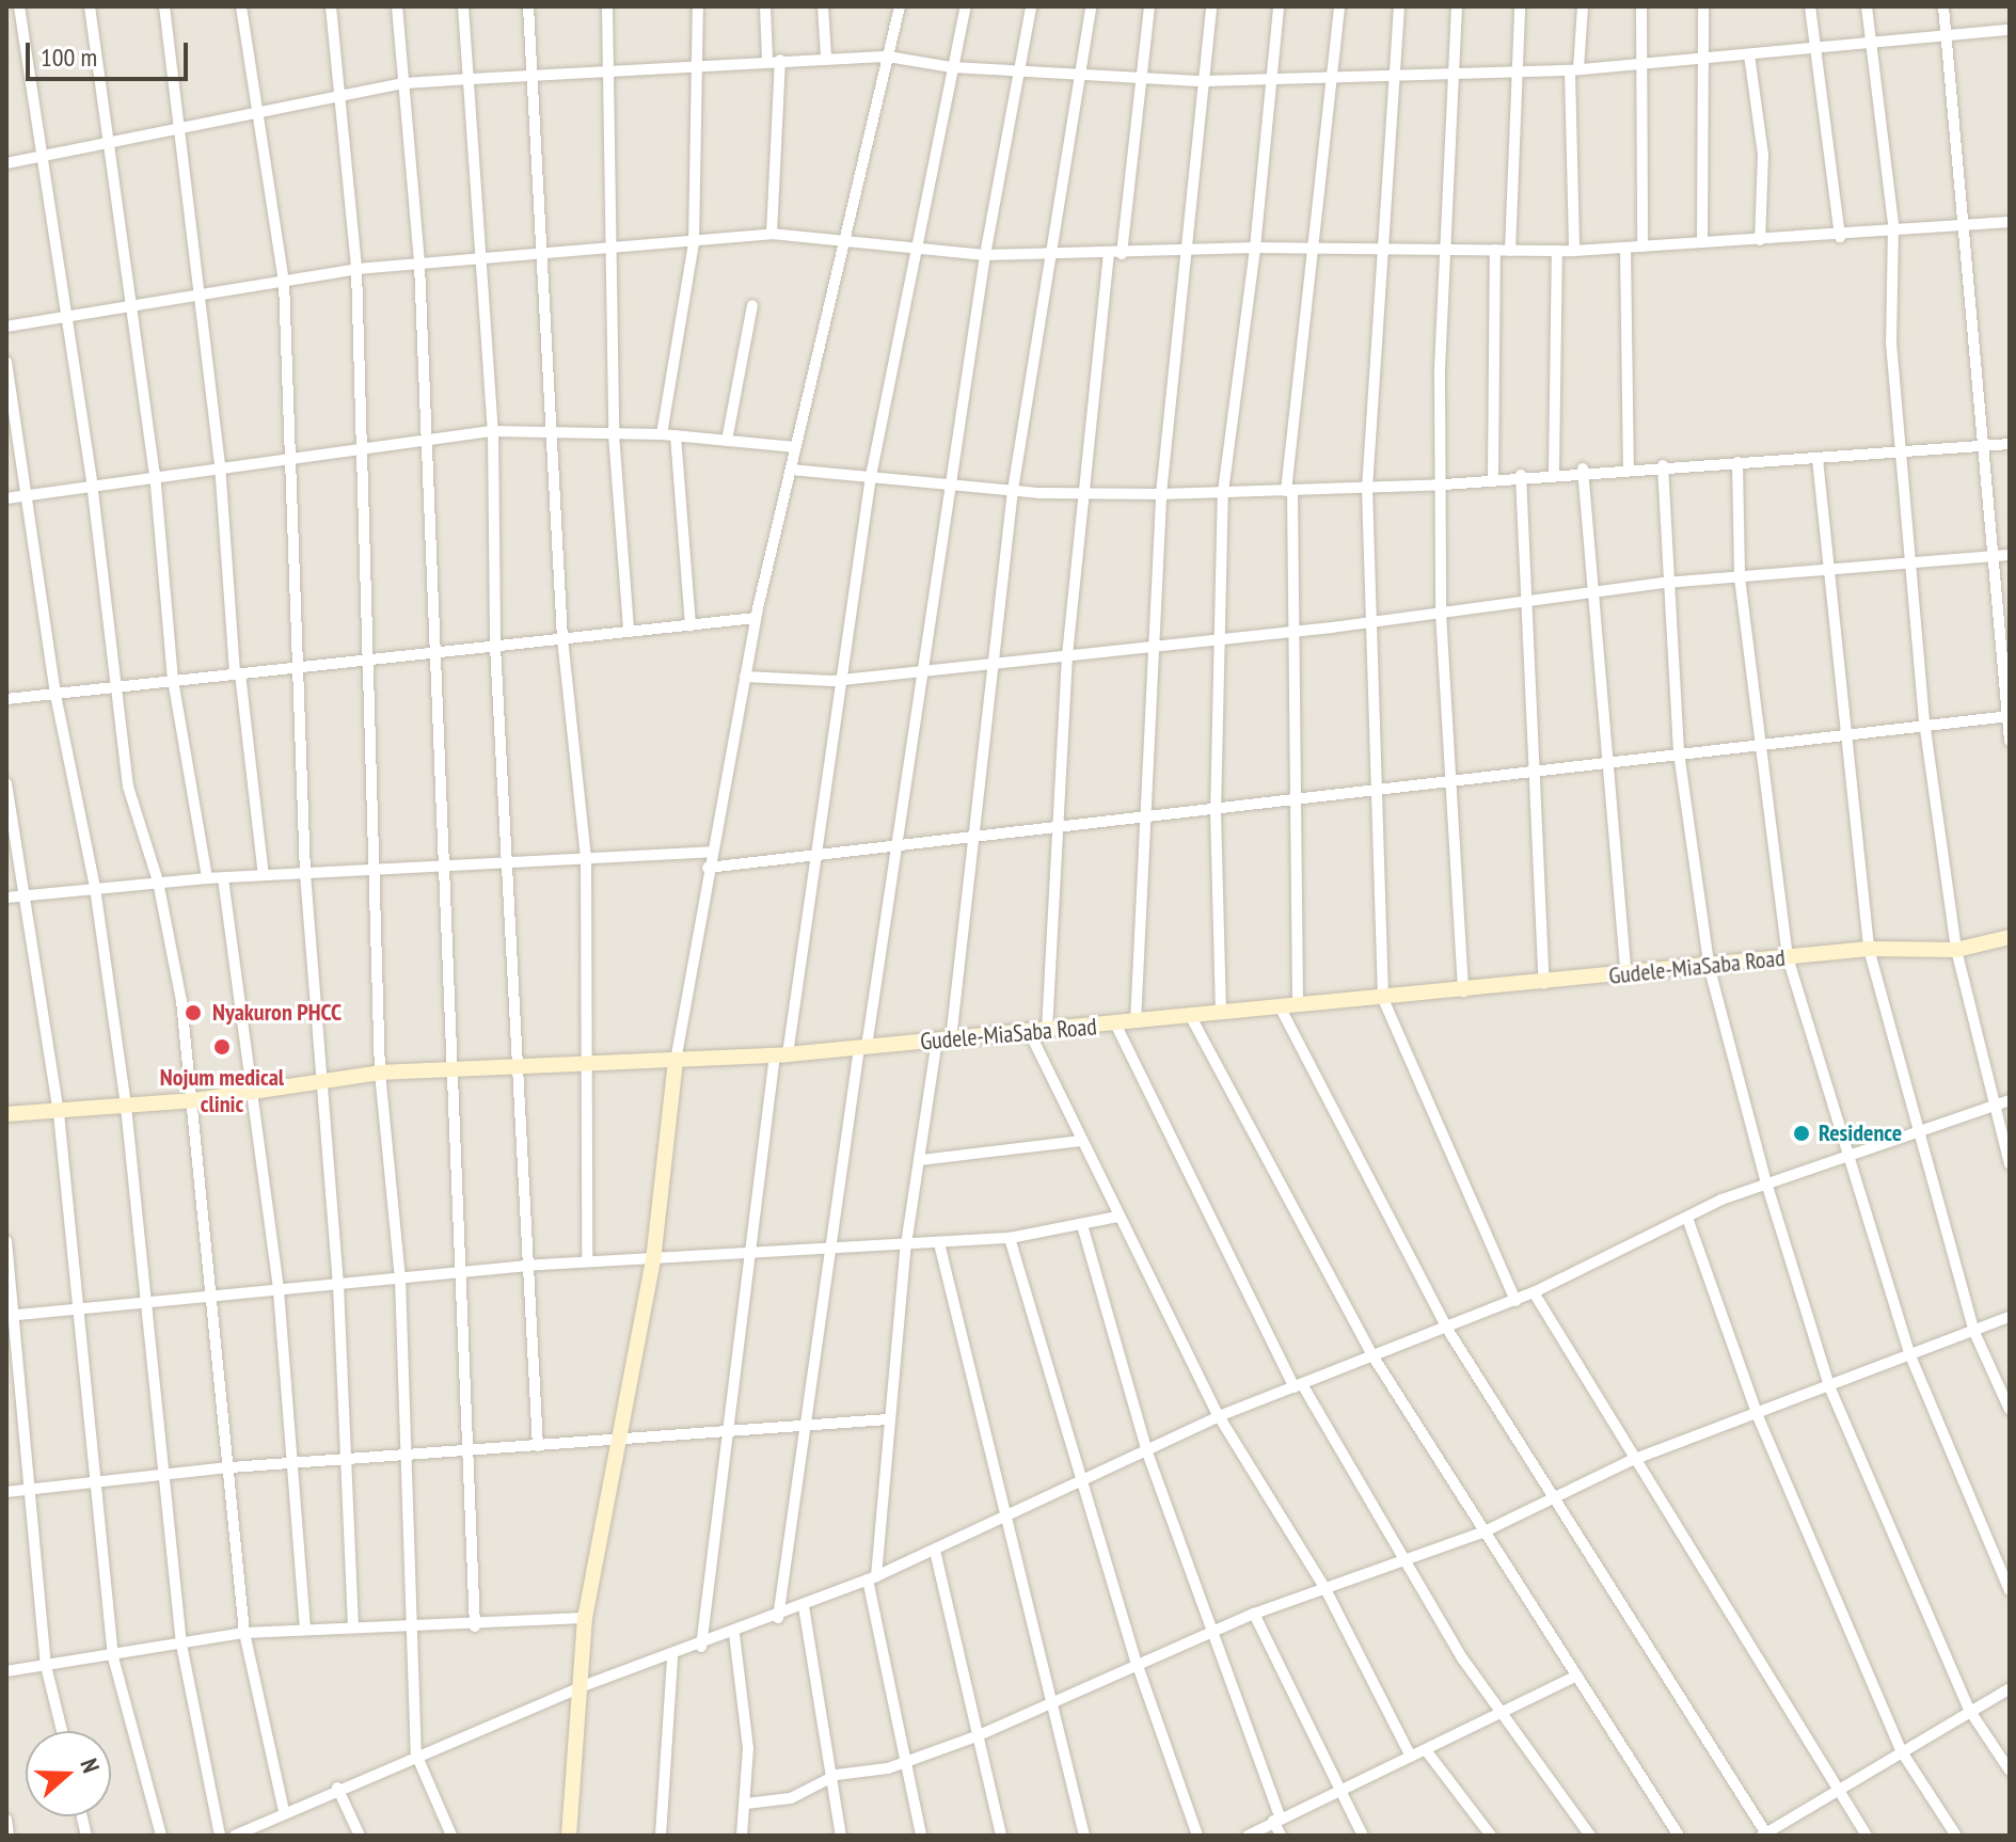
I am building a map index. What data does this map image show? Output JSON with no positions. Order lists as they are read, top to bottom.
{
  "streets": {
    "main road": ["Gudele-MiaSaba Road"]
  },
  "places": ["Nyakuron PHCC", "Nojum medical clinic", "Residence"],
  "scale_bar": "100 m",
  "north": "right"
}
